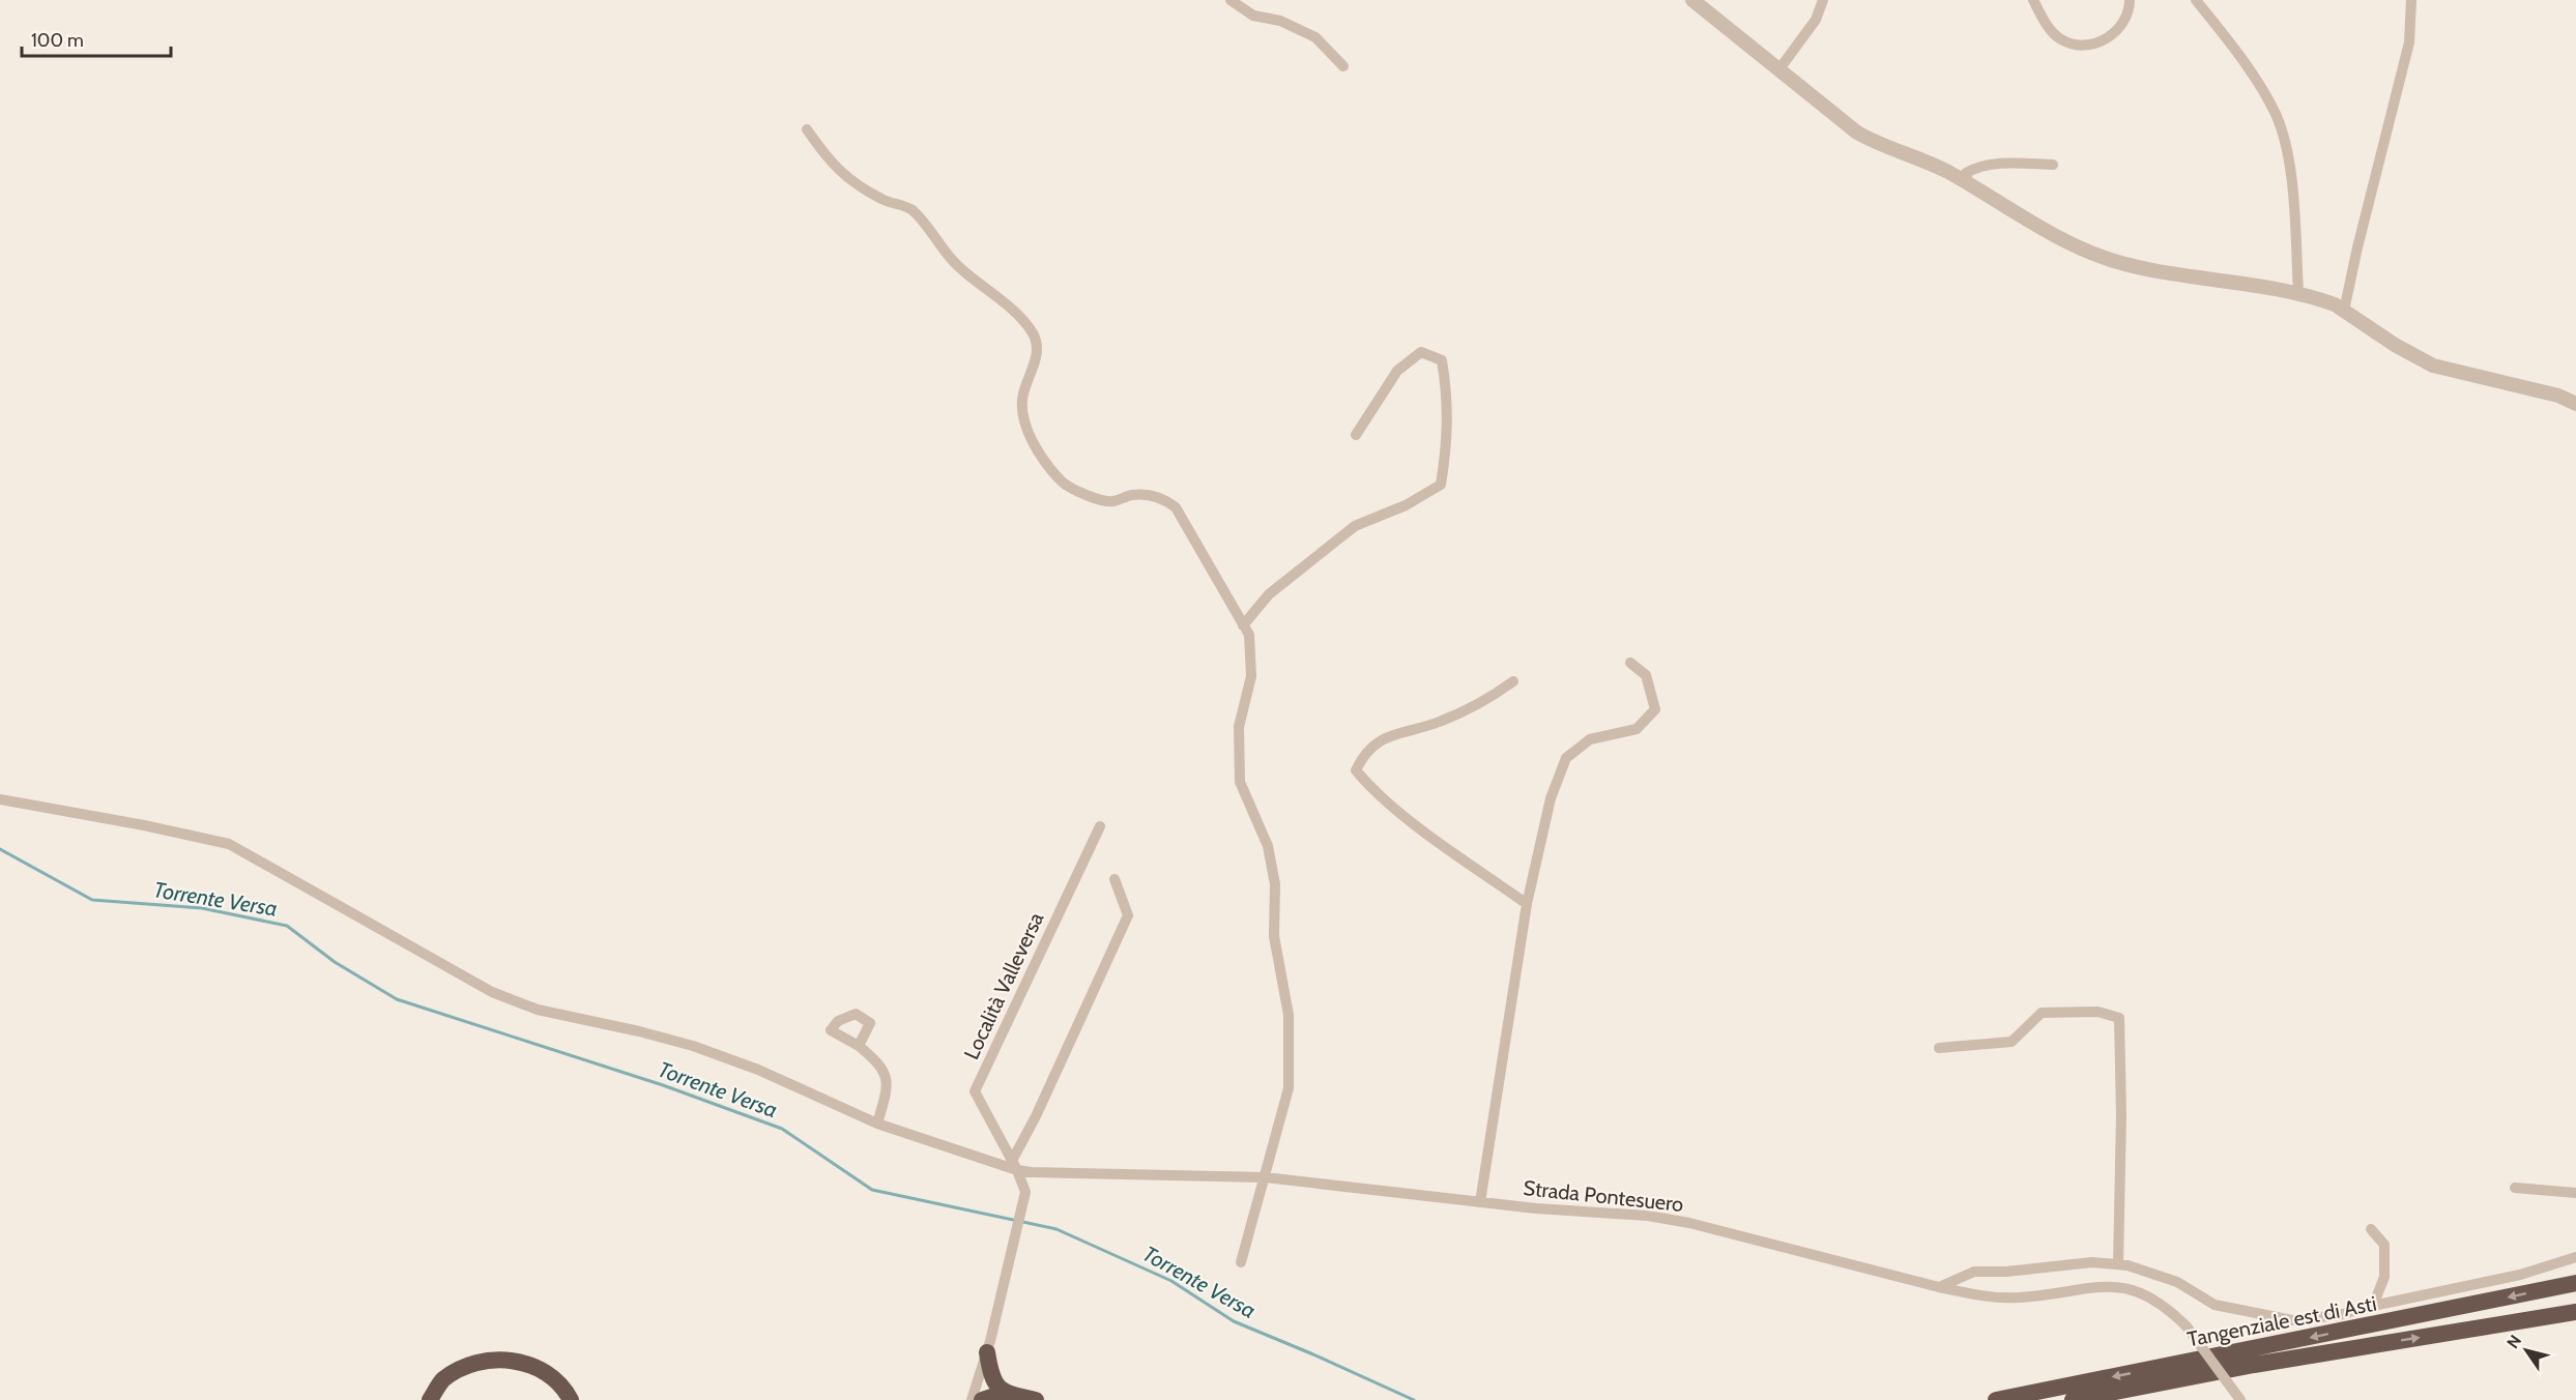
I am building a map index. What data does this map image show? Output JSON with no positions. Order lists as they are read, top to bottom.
{
  "streets": {
    "highway": ["Tangenziale est di Asti"],
    "street": ["Località Valleversa", "Strada Pontesuero"]
  },
  "crossings": [
    ["Località Valleversa", "Strada Pontesuero"]
  ],
  "water": ["Torrente Versa"],
  "scale_bar": "100 m",
  "north": "top left"
}
